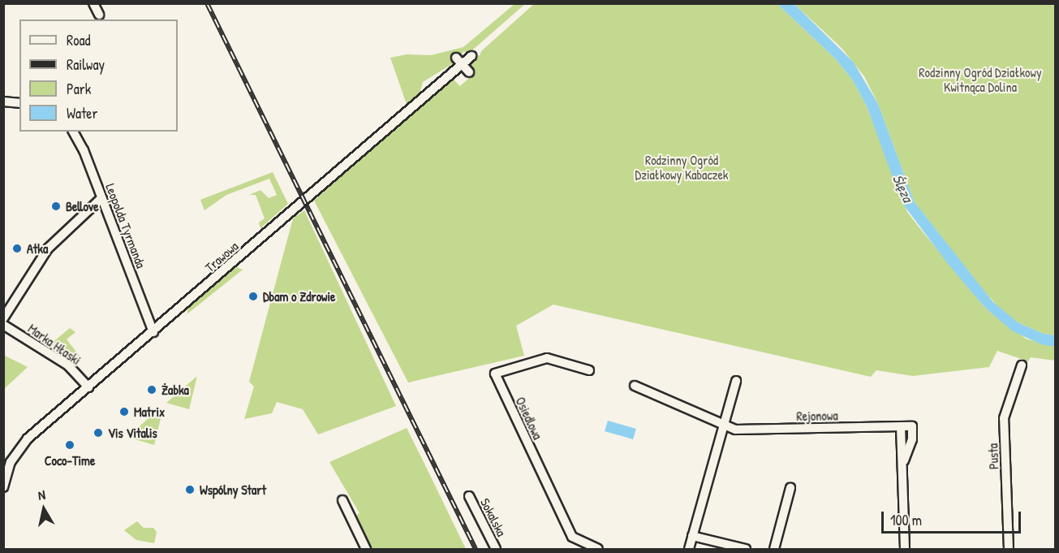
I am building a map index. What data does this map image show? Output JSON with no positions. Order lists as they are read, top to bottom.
{
  "streets": {
    "street": [
      "Leopolda Tyrmanda",
      "Trawowa",
      "Marka Hłaski",
      "Rejonowa",
      "Osiedlowa",
      "Pusta",
      "Sokalska"
    ]
  },
  "crossings": [
    ["Leopolda Tyrmanda", "Trawowa"],
    ["Trawowa", "Marka Hłaski"]
  ],
  "water": ["Ślęza"],
  "parks": ["Rodzinny Ogród Działkowy Kwitnąca Dolina", "Rodzinny Ogród Działkowy Kabaczek"],
  "places": [
    "Bellove",
    "Atka",
    "Dbam o Zdrowie",
    "Żabka",
    "Matrix",
    "Vis Vitalis",
    "Coco-Time",
    "Wspólny Start"
  ],
  "legend": [
    "Road",
    "Railway",
    "Park",
    "Water"
  ],
  "scale_bar": "100 m",
  "north": "top"
}
